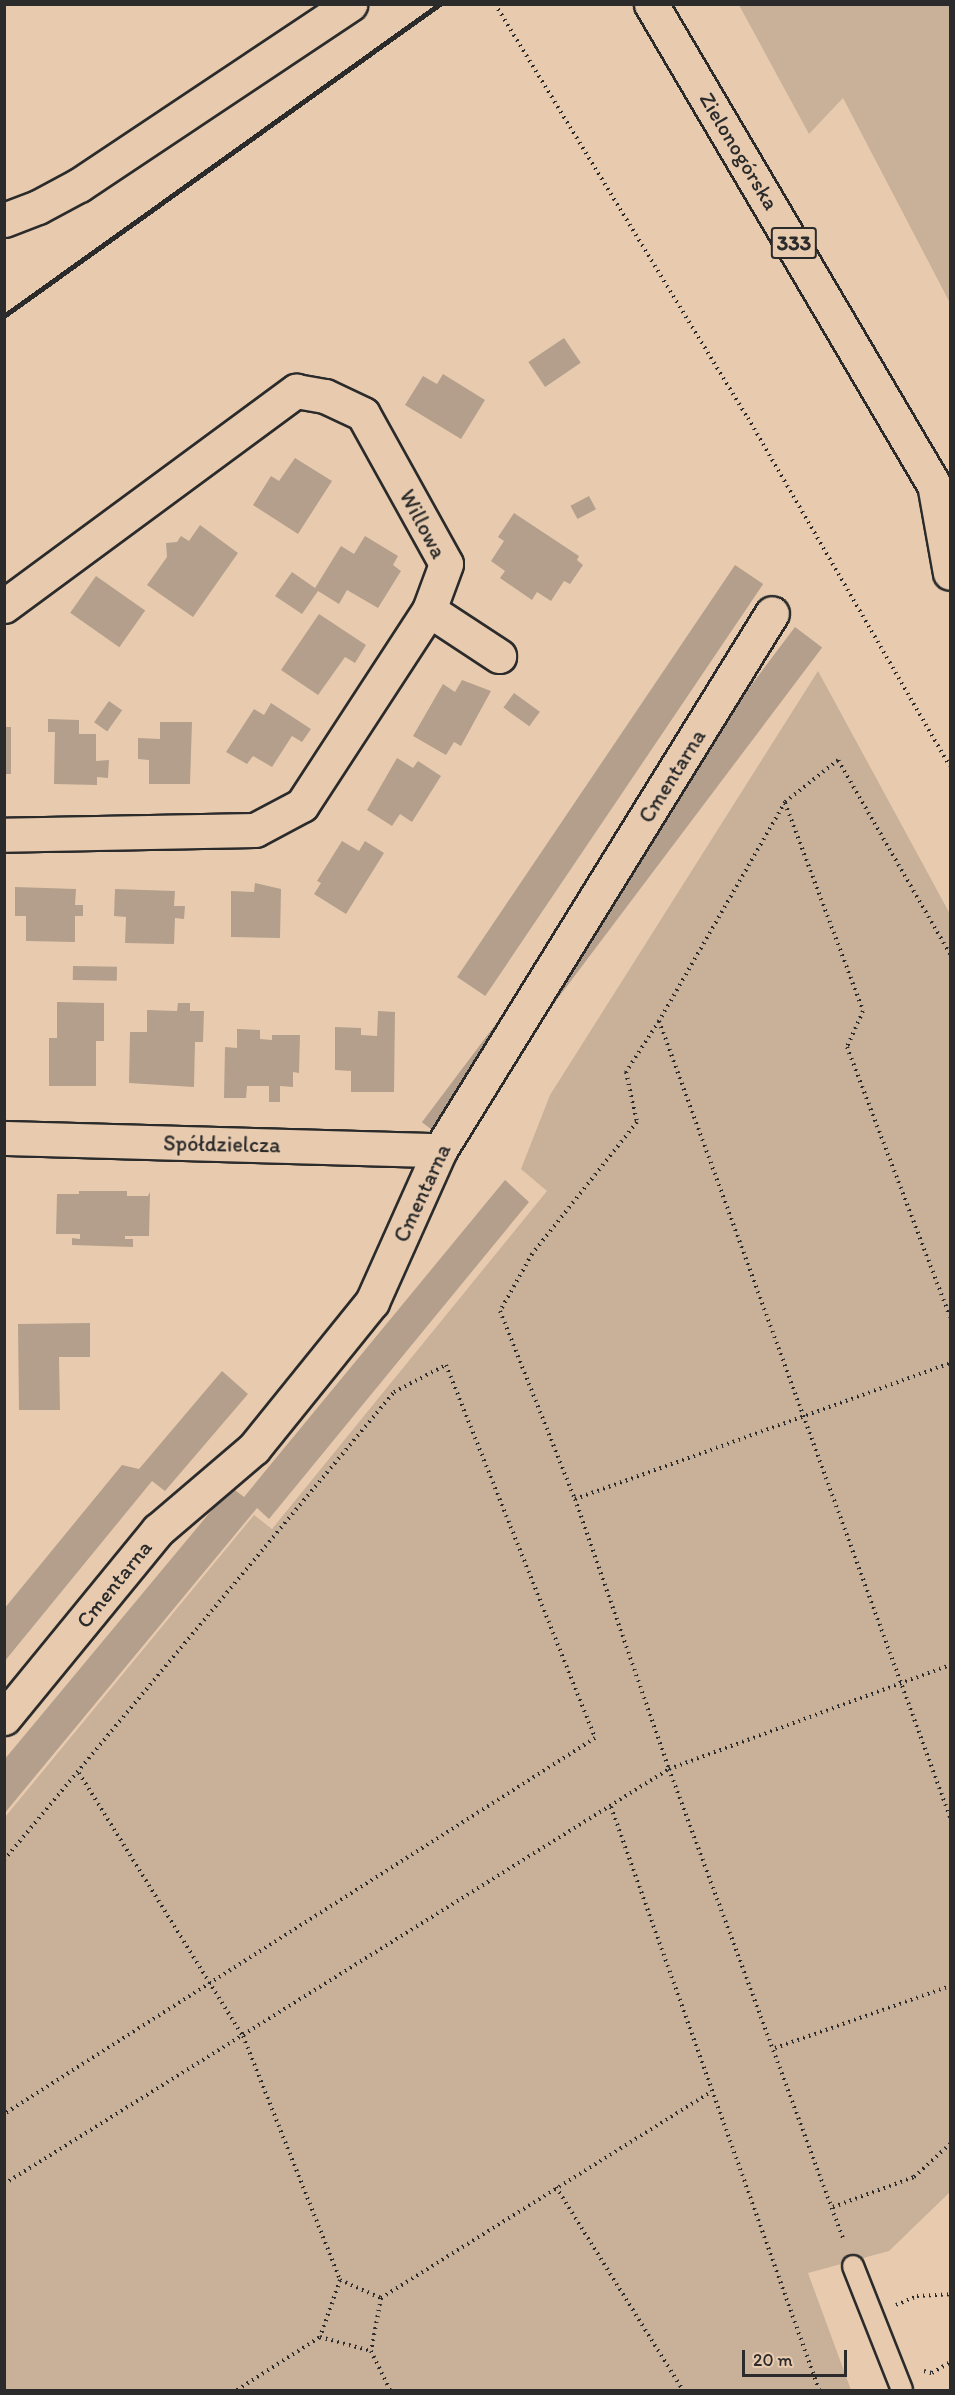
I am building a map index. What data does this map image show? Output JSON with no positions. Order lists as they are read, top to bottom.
{
  "streets": {
    "street": [
      "Zielonogórska",
      "333",
      "Willowa",
      "Cmentarna",
      "Spółdzielcza"
    ]
  },
  "crossings": [
    ["Cmentarna", "Spółdzielcza"]
  ],
  "scale_bar": "20 m"
}
